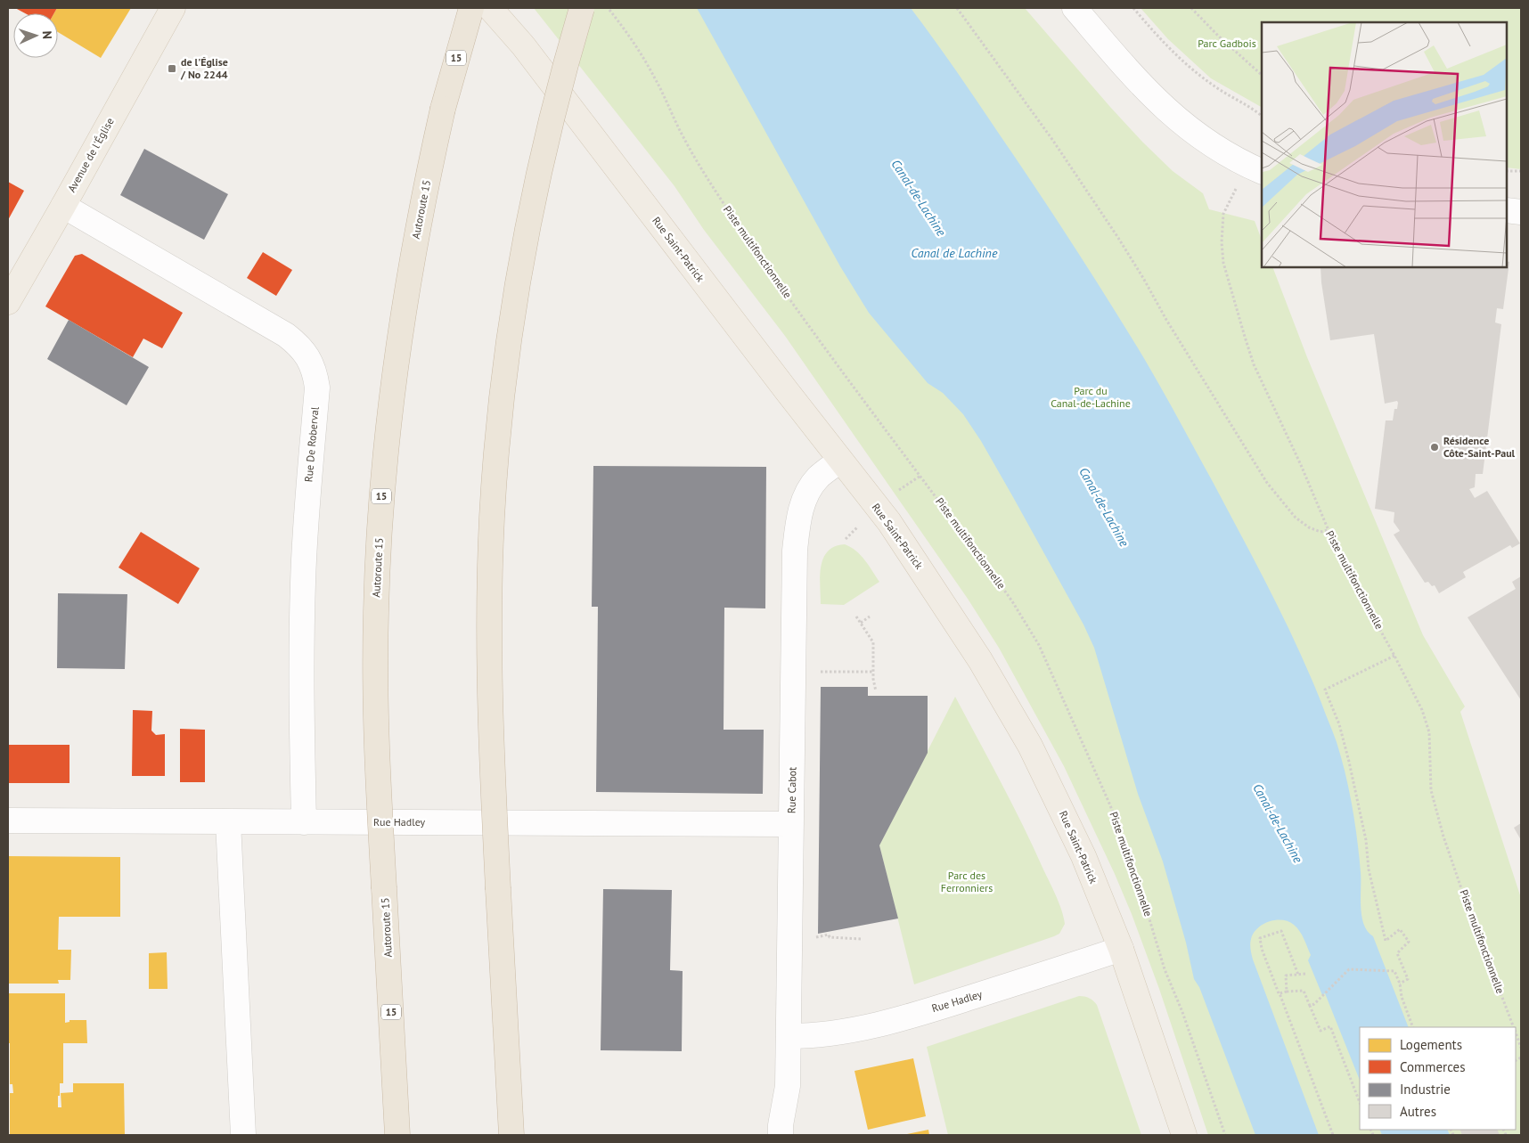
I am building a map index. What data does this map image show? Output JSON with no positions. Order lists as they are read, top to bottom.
{
  "streets": {
    "highway": ["15", "Autoroute 15"],
    "main road": ["Avenue de l'Église", "Rue Saint-Patrick"],
    "street": ["Rue De Roberval", "Rue Cabot", "Rue Hadley"],
    "path": ["Piste multifonctionnelle"]
  },
  "crossings": [
    ["Avenue de l'Église", "Rue De Roberval"],
    ["Rue Saint-Patrick", "Rue Cabot"],
    ["Rue Saint-Patrick", "Rue Hadley"],
    ["Rue De Roberval", "Rue Hadley"],
    ["Rue Cabot", "Rue Hadley"]
  ],
  "water": ["Canal-de-Lachine", "Canal de Lachine"],
  "parks": ["Parc Gadbois", "Parc du Canal-de-Lachine", "Parc des Ferronniers"],
  "places": {
    "transit": ["de l'Église / No 2244"],
    "other": ["Résidence Côte-Saint-Paul"]
  },
  "legend": [
    "Logements",
    "Commerces",
    "Industrie",
    "Autres"
  ],
  "north": "right"
}
